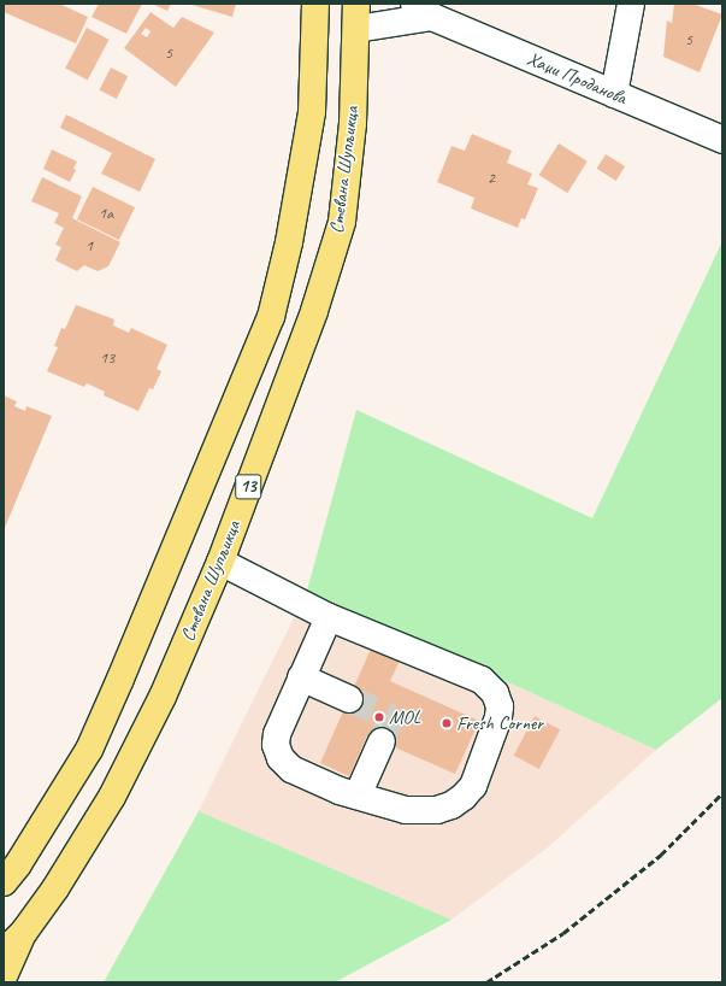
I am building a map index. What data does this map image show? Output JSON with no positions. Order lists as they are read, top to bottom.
{
  "streets": {
    "main road": ["Стевана Шупљикца", "13"],
    "street": ["Хаџи Проданова"]
  },
  "places": ["MOL", "Fresh Corner"],
  "house_numbers": [
    "5",
    "5",
    "2",
    "1a",
    "1",
    "13"
  ]
}
